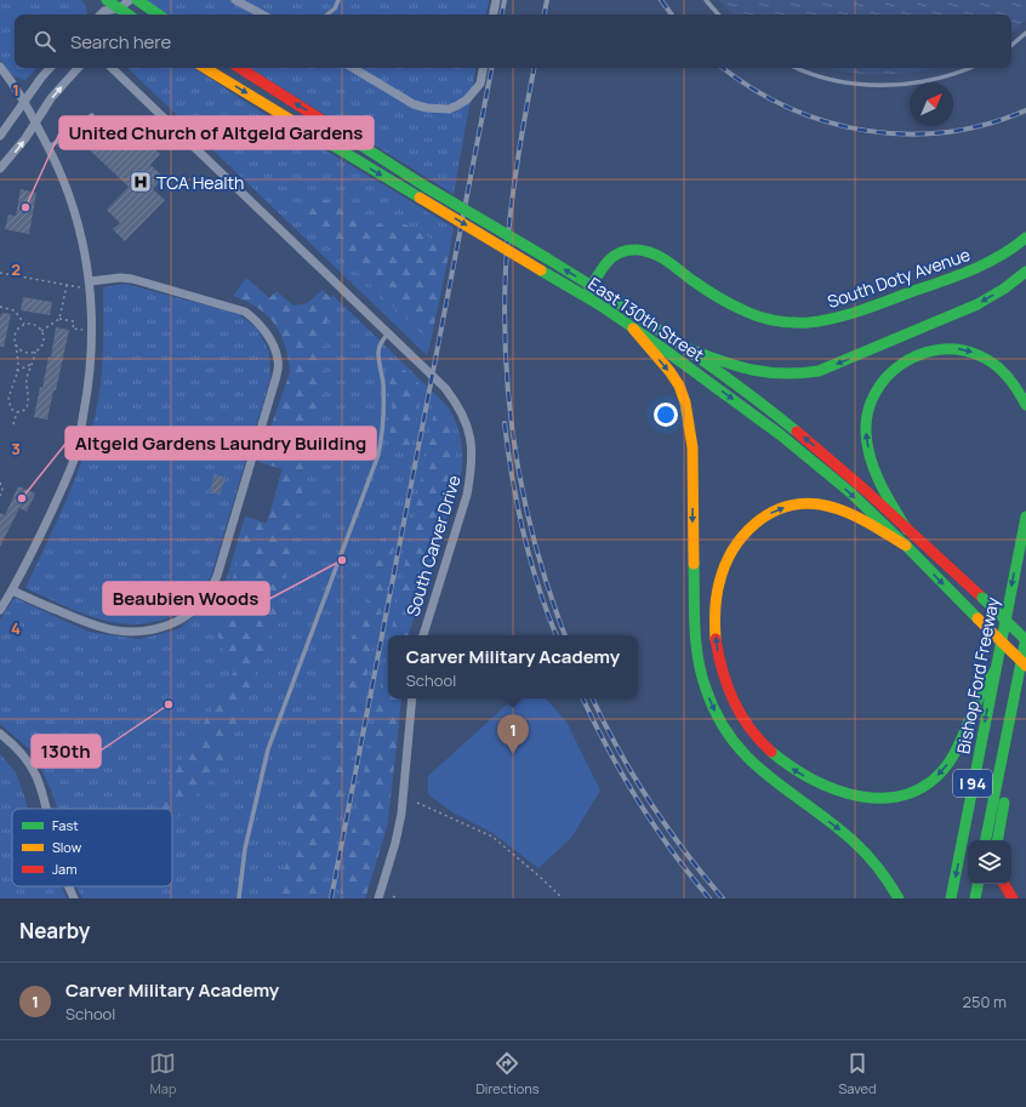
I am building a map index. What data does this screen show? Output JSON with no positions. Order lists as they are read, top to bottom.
{
  "streets": {
    "main road": [
      "South Doty Avenue",
      "East 130th Street",
      "Bishop Ford Freeway",
      "I 94"
    ],
    "street": ["South Carver Drive"]
  },
  "crossings": [
    ["South Doty Avenue", "East 130th Street"],
    ["East 130th Street", "I 94"]
  ],
  "places": {
    "hospital": ["TCA Health"],
    "other": [
      "United Church of Altgeld Gardens",
      "Altgeld Gardens Laundry Building",
      "Beaubien Woods",
      "130th"
    ]
  },
  "legend": ["Fast", "Slow", "Jam"],
  "north": "top right",
  "page": {
    "search": "Search here",
    "popup": ["Carver Military Academy", "School"],
    "pins": "1",
    "heading": "Nearby",
    "list": [
      {
        "mark": "1",
        "name": "Carver Military Academy",
        "note": "School",
        "value": "250 m"
      }
    ],
    "nav": ["Map", "Directions", "Saved"]
  },
  "grid": {
    "rows": [
      "1",
      "2",
      "3",
      "4"
    ]
  }
}
